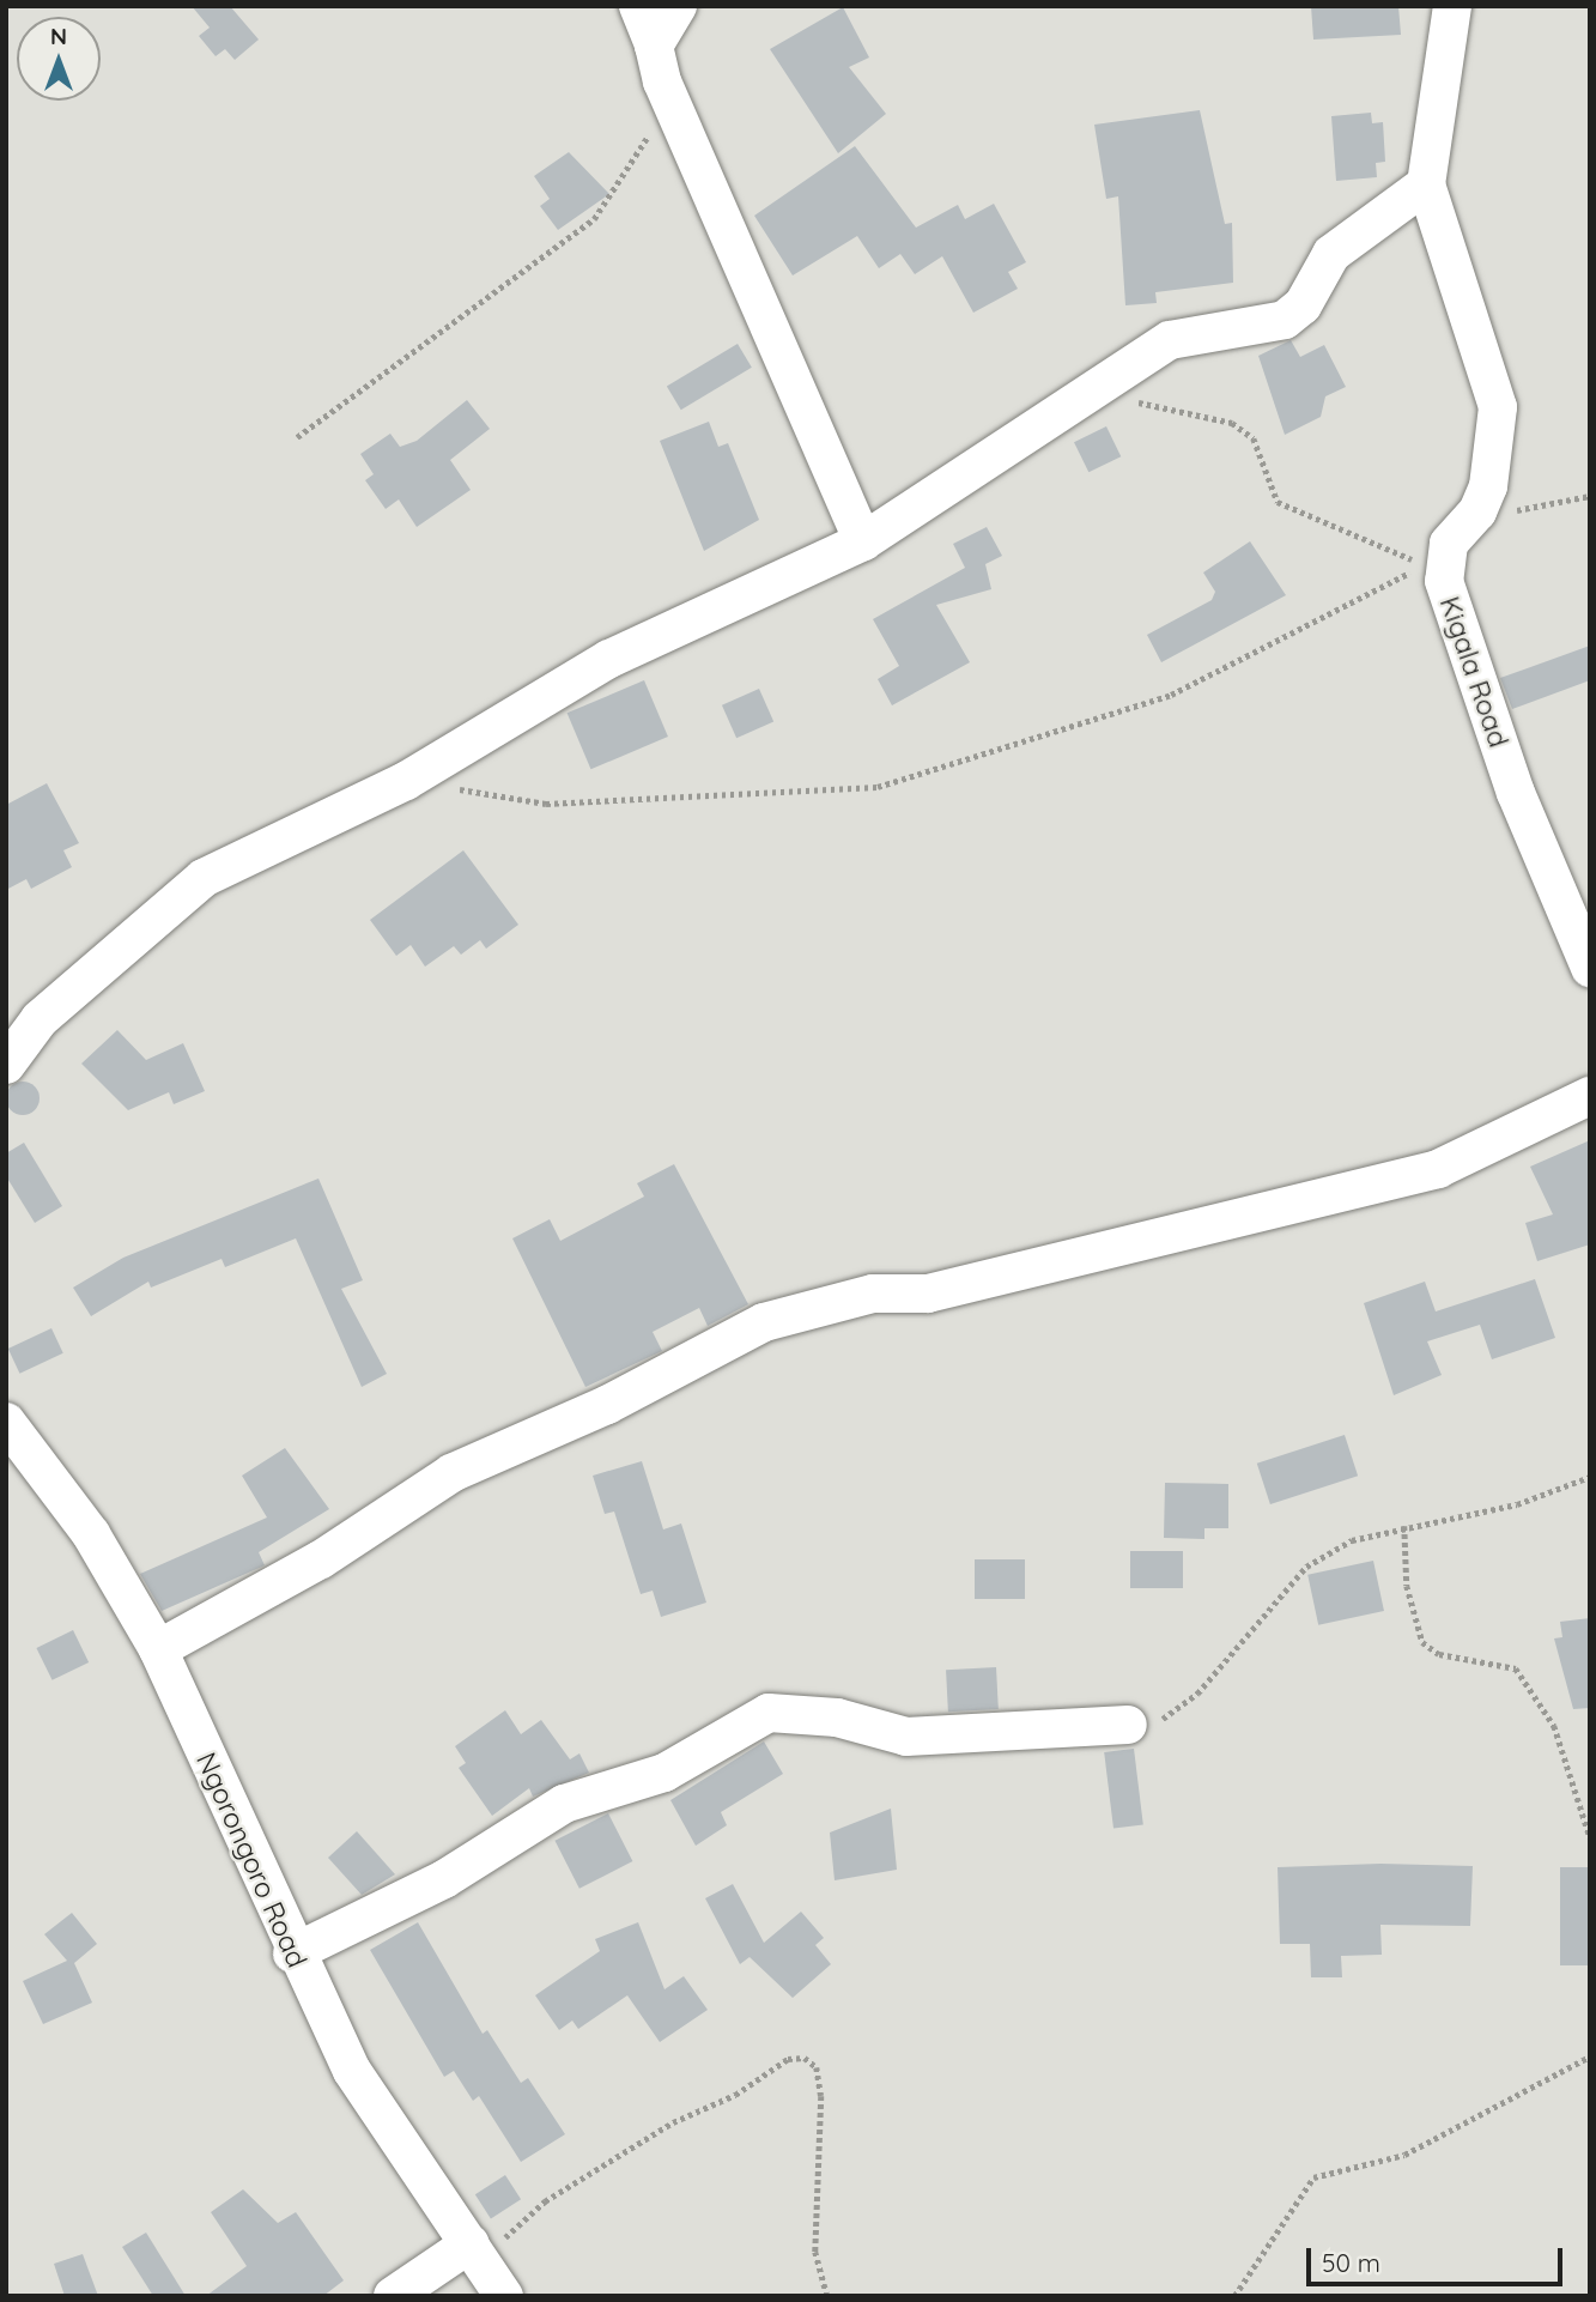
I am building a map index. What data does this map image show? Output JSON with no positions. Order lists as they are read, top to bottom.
{
  "streets": {
    "street": ["Kigala Road", "Ngorongoro Road"]
  },
  "scale_bar": "50 m",
  "north": "top"
}
